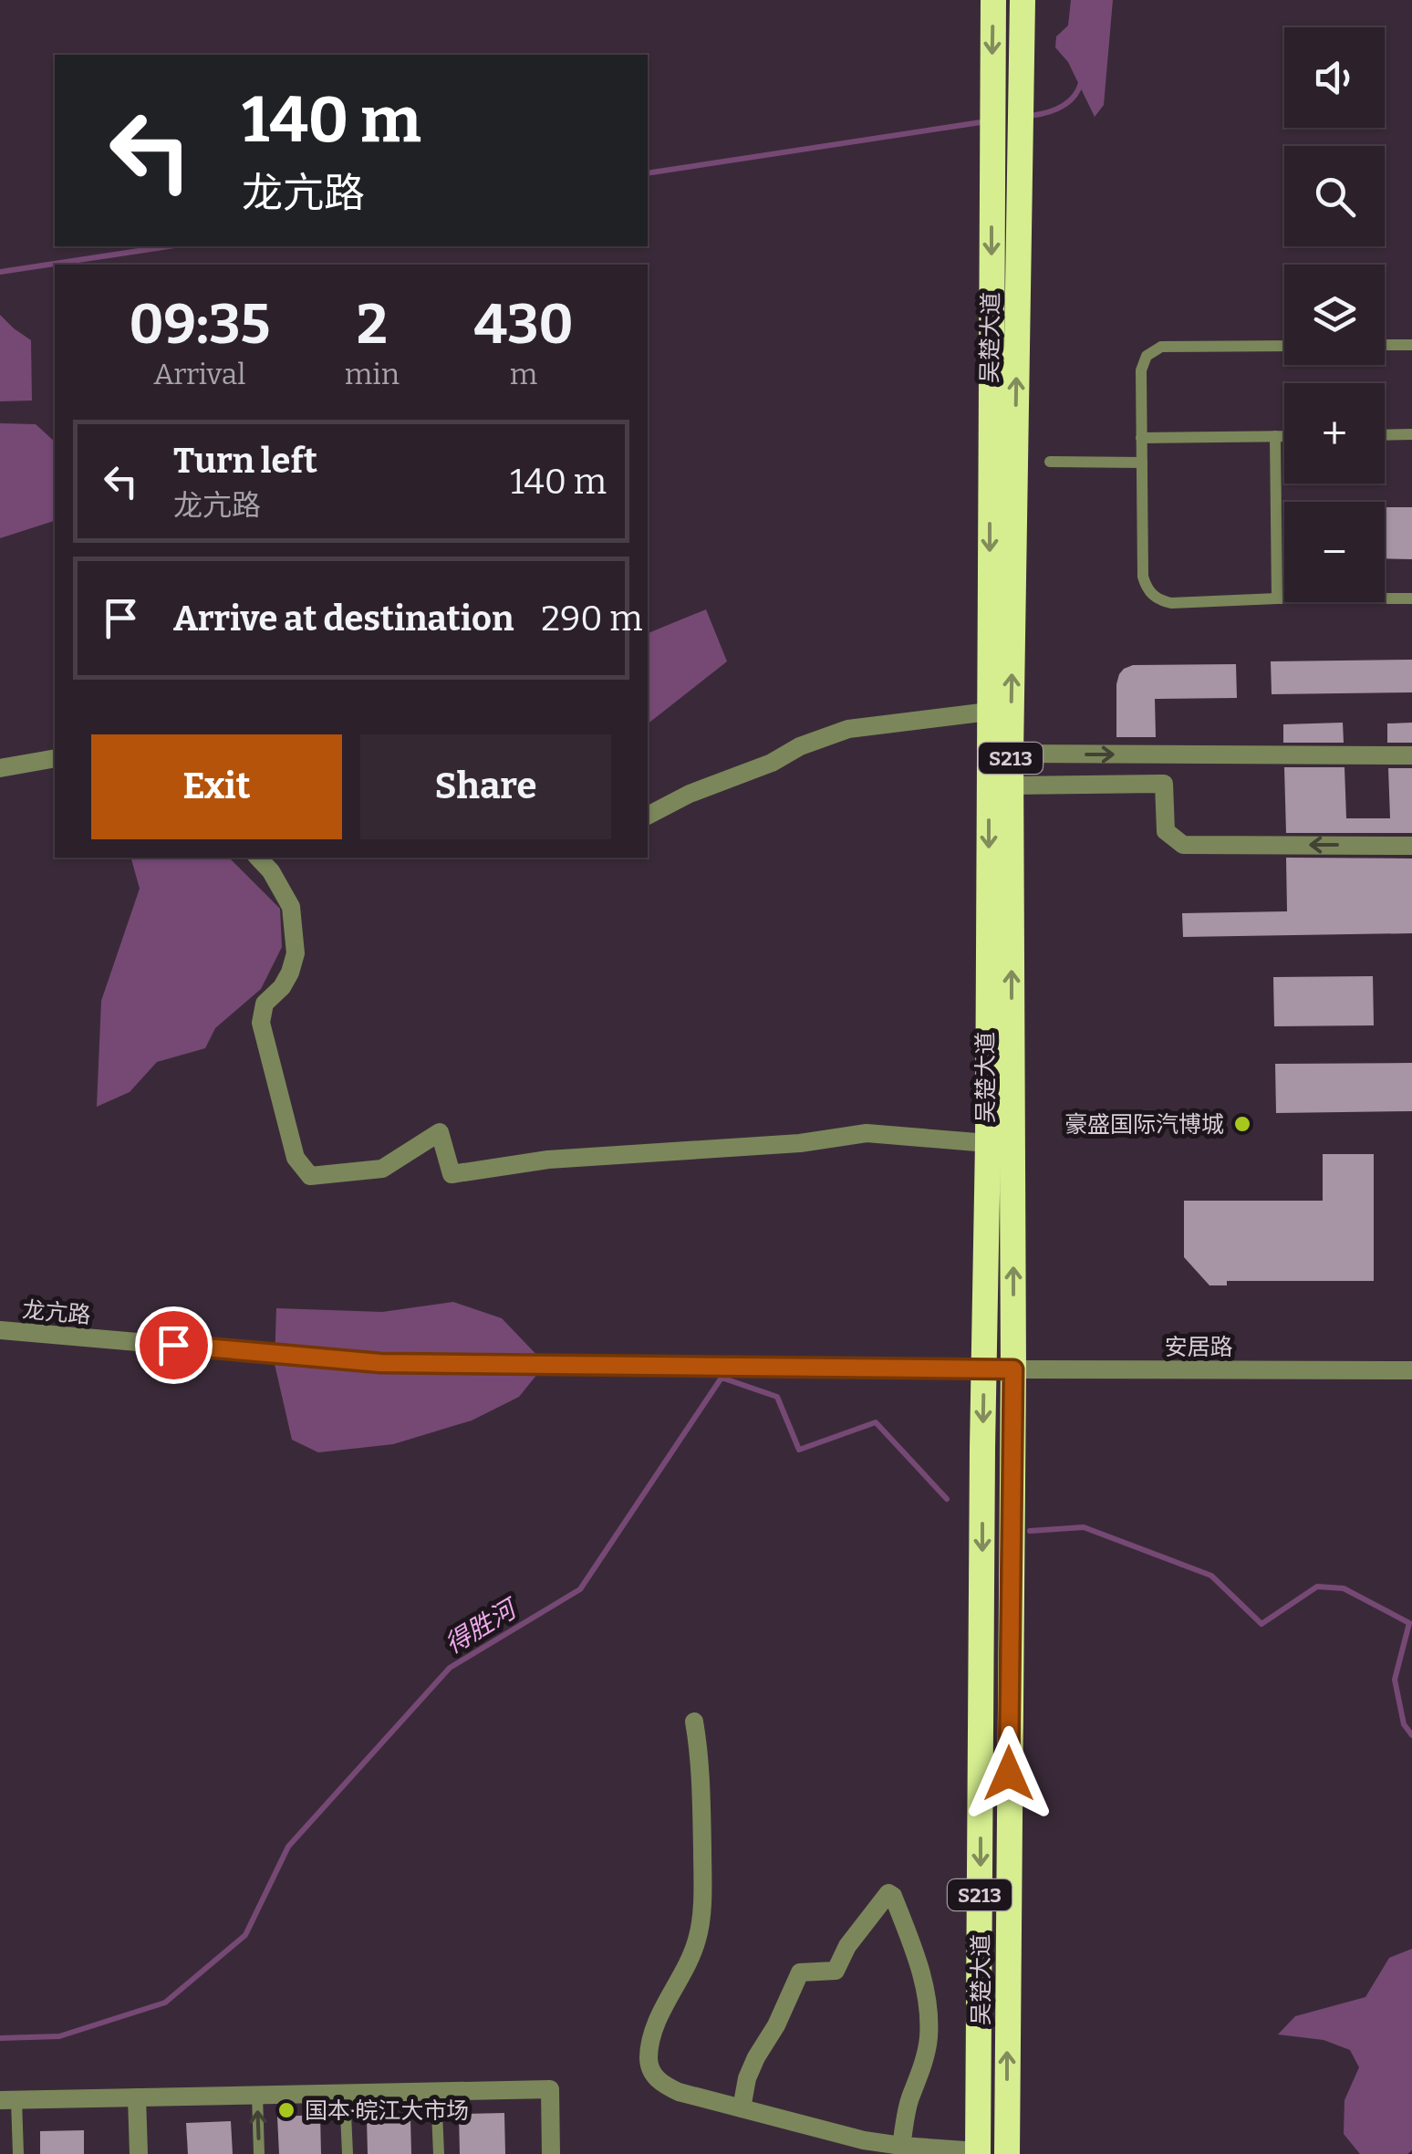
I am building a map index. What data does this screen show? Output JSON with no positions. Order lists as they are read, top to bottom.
{
  "streets": {
    "highway": ["吴楚大道", "S213"],
    "street": ["龙亢路", "安居路"]
  },
  "crossings": [
    ["吴楚大道", "龙亢路"],
    ["吴楚大道", "安居路"],
    ["龙亢路", "安居路"]
  ],
  "water": ["得胜河"],
  "places": ["豪盛国际汽博城", "国本·皖江大市场"],
  "page": {
    "map_buttons": ["+", "−"],
    "turn": ["140 m", "龙亢路"],
    "eta": [
      "09:35",
      "Arrival",
      "2",
      "min",
      "430",
      "m"
    ],
    "list": [
      {
        "name": "Turn left",
        "note": "龙亢路",
        "value": "140 m"
      },
      {
        "name": "Arrive at destination",
        "value": "290 m"
      }
    ],
    "buttons": ["Exit", "Share"]
  }
}
